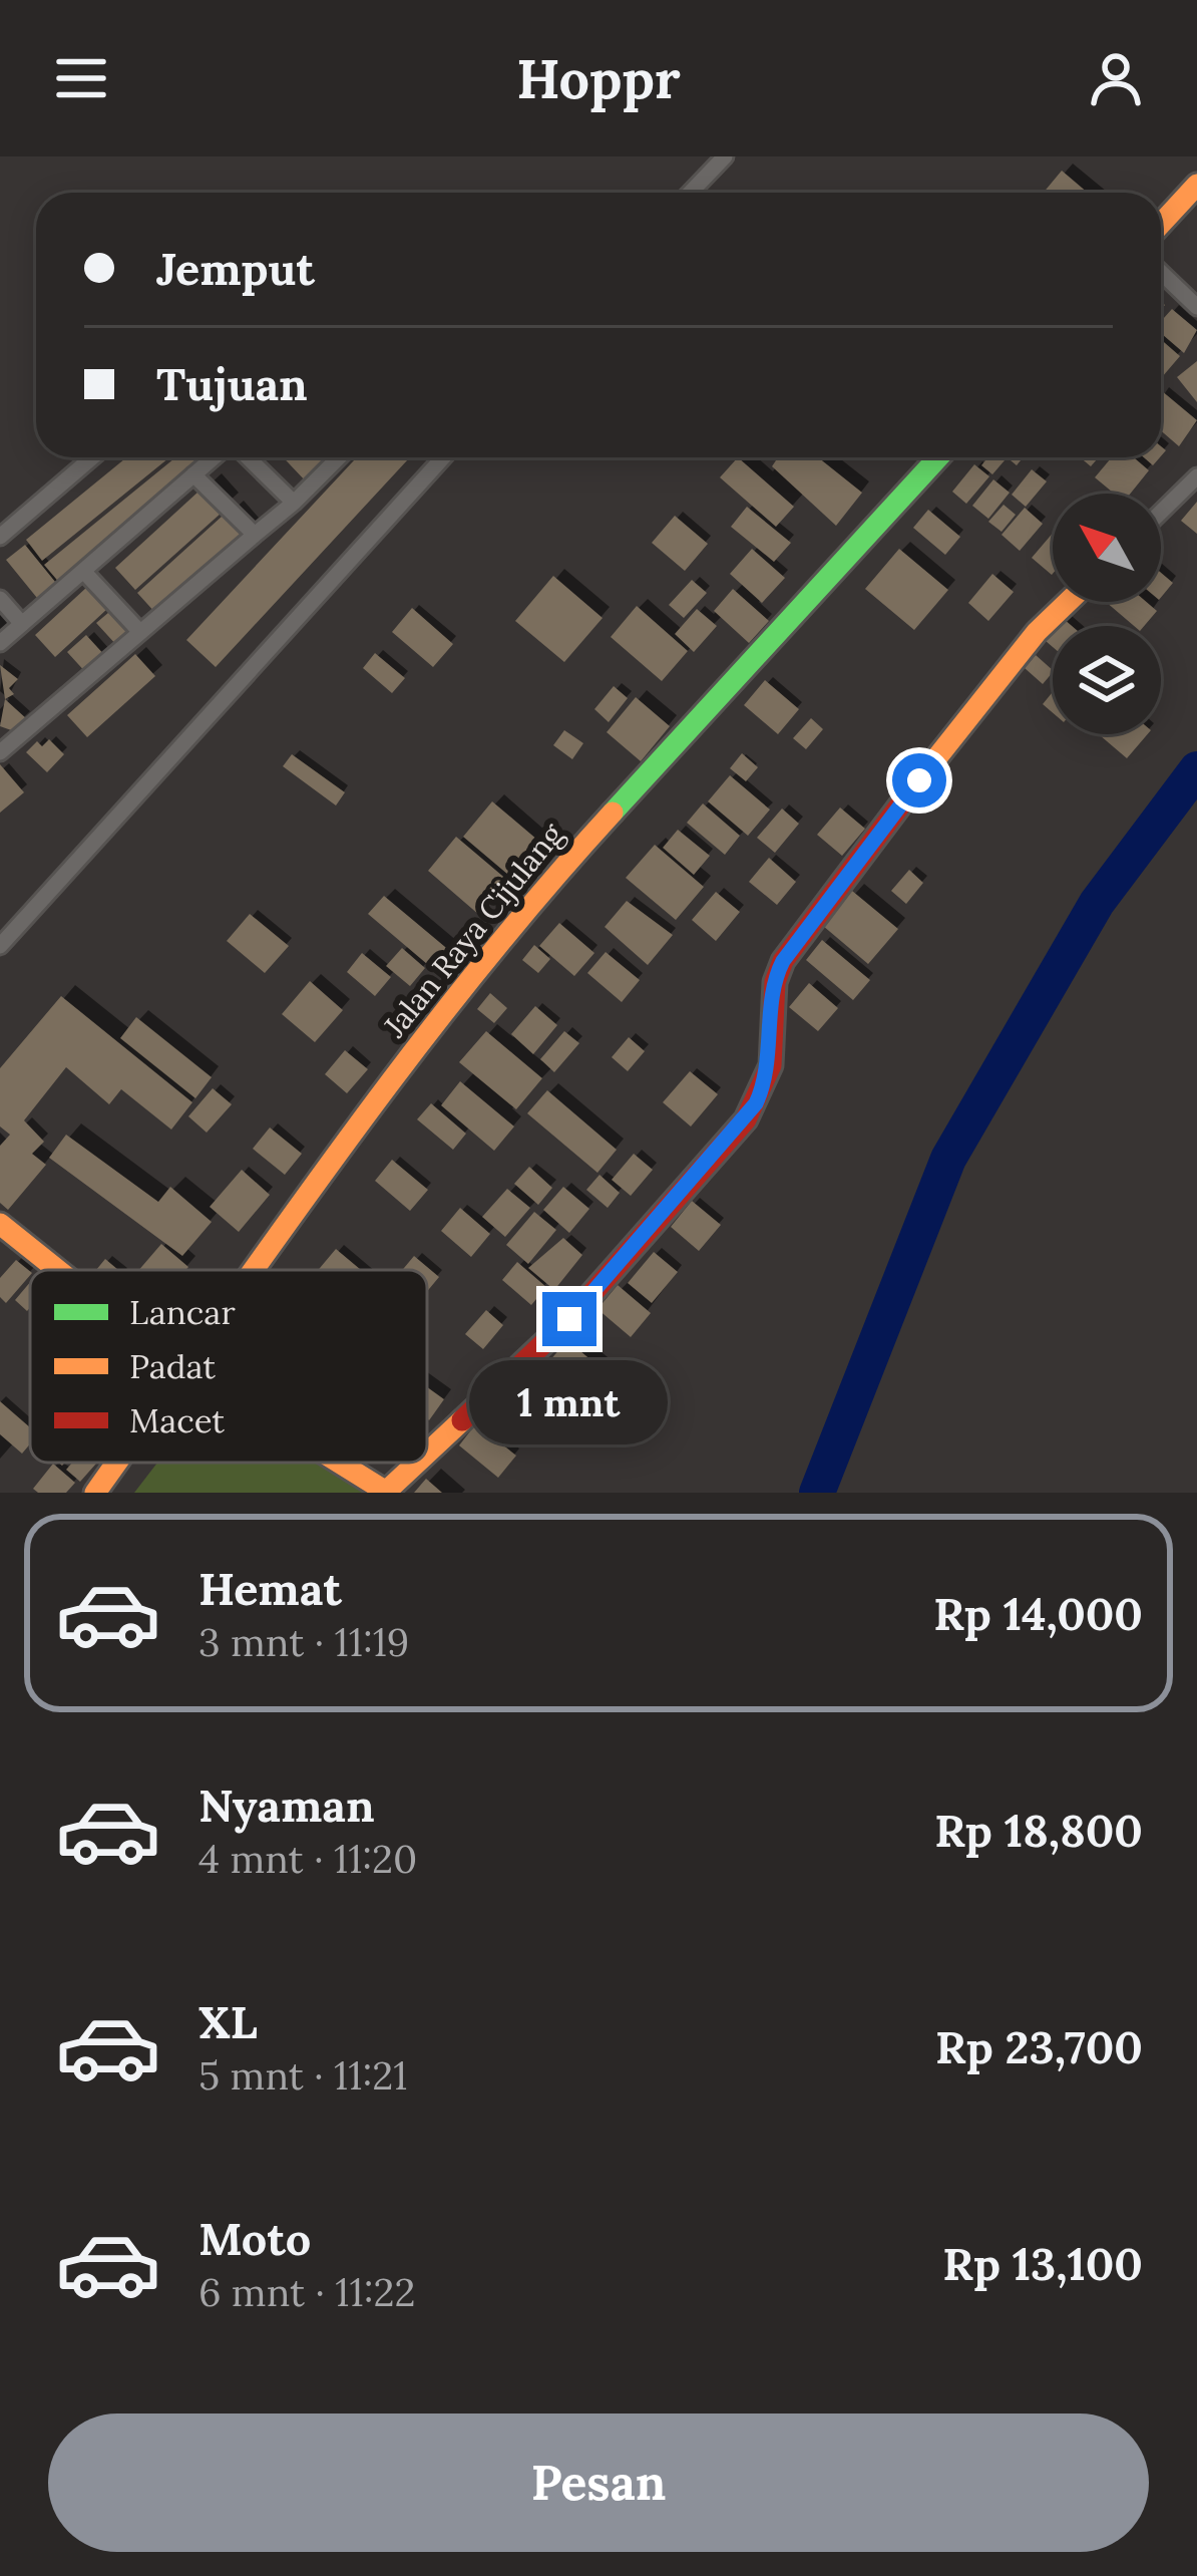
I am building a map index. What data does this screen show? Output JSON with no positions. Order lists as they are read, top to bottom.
{
  "streets": {
    "main road": ["Jalan Raya Cijulang"]
  },
  "legend": ["Lancar", "Padat", "Macet"],
  "north": "top left",
  "page": {
    "header": "Hoppr",
    "banner": ["Jemput", "Tujuan"],
    "bubble": "1 mnt",
    "list": [
      {
        "name": "Hemat",
        "note": "3 mnt · 11:19",
        "value": "Rp 14,000"
      },
      {
        "name": "Nyaman",
        "note": "4 mnt · 11:20",
        "value": "Rp 18,800"
      },
      {
        "name": "XL",
        "note": "5 mnt · 11:21",
        "value": "Rp 23,700"
      },
      {
        "name": "Moto",
        "note": "6 mnt · 11:22",
        "value": "Rp 13,100"
      }
    ],
    "buttons": "Pesan"
  }
}
